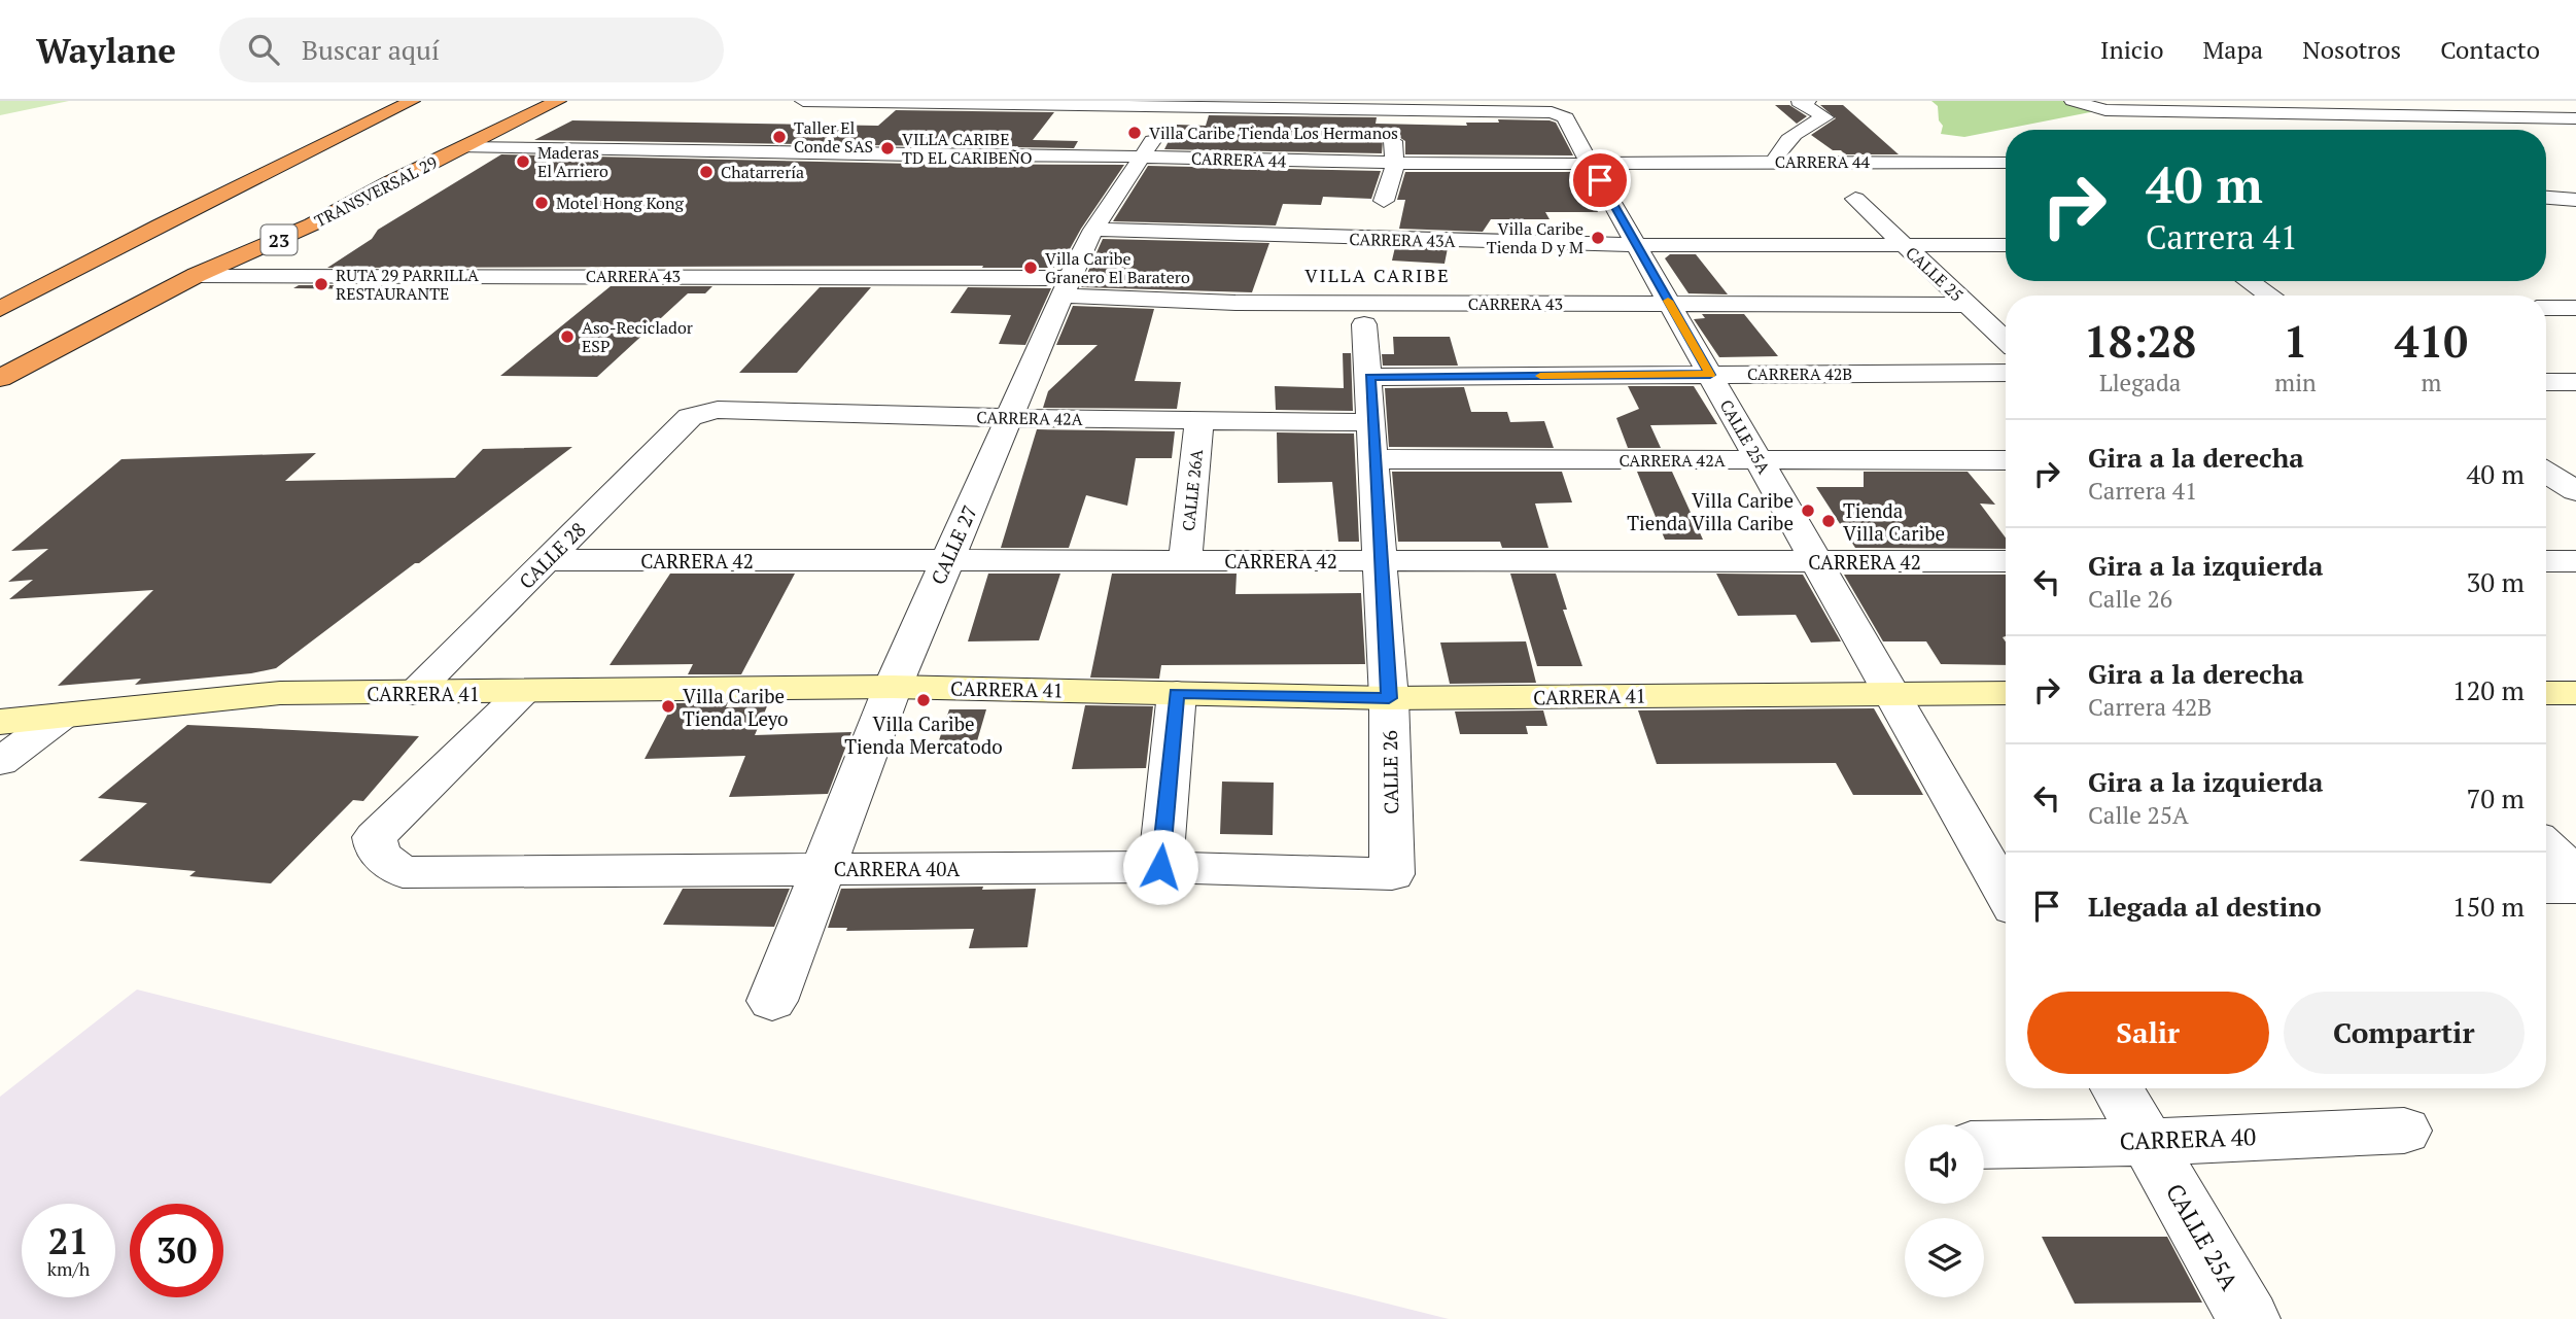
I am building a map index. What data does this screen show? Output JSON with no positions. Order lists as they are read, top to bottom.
{
  "streets": {
    "highway": ["TRANSVERSAL 29", "23"],
    "street": [
      "CARRERA 44",
      "CARRERA 43A",
      "CALLE 25",
      "CARRERA 43",
      "CARRERA 42B",
      "CARRERA 42A",
      "CALLE 25A",
      "CALLE 26A",
      "CALLE 27",
      "CALLE 28",
      "CARRERA 42",
      "CARRERA 41",
      "CALLE 26",
      "CARRERA 40A",
      "CARRERA 40"
    ]
  },
  "crossings": [
    ["CARRERA 44", "TRANSVERSAL 29"],
    ["CARRERA 44", "CALLE 25A"],
    ["CARRERA 44", "CALLE 27"],
    ["TRANSVERSAL 29", "CARRERA 43"],
    ["CARRERA 43A", "CALLE 25"],
    ["CARRERA 43A", "CALLE 25A"],
    ["CARRERA 43A", "CALLE 27"],
    ["CALLE 25", "CARRERA 43"],
    ["CARRERA 43", "CALLE 25A"],
    ["CARRERA 43", "CALLE 27"],
    ["CARRERA 42B", "CALLE 25A"],
    ["CARRERA 42B", "CALLE 26"],
    ["CARRERA 42A", "CALLE 25A"],
    ["CARRERA 42A", "CALLE 26A"],
    ["CARRERA 42A", "CALLE 27"],
    ["CARRERA 42A", "CALLE 28"],
    ["CARRERA 42A", "CALLE 26"],
    ["CALLE 25A", "CALLE 27"],
    ["CALLE 25A", "CARRERA 42"],
    ["CALLE 25A", "CARRERA 41"],
    ["CALLE 25A", "CARRERA 40"],
    ["CALLE 26A", "CARRERA 42"],
    ["CALLE 27", "CARRERA 42"],
    ["CALLE 27", "CARRERA 41"],
    ["CALLE 27", "CARRERA 40A"],
    ["CALLE 28", "CARRERA 42"],
    ["CALLE 28", "CARRERA 41"],
    ["CARRERA 42", "CALLE 26"],
    ["CARRERA 41", "CALLE 26"],
    ["CARRERA 41", "CARRERA 40A"],
    ["CALLE 26", "CARRERA 40A"]
  ],
  "districts": ["VILLA CARIBE"],
  "places": [
    "Villa Caribe Tienda Los Hermanos",
    "Taller El Conde SAS",
    "VILLA CARIBE TD EL CARIBEÑO",
    "Maderas El Arriero",
    "Chatarrería",
    "Motel Hong Kong",
    "Villa Caribe Tienda D y M",
    "Villa Caribe Granero El Baratero",
    "RUTA 29 PARRILLA RESTAURANTE",
    "Aso-Reciclador ESP",
    "Villa Caribe Tienda Villa Caribe",
    "Tienda Villa Caribe",
    "Villa Caribe Tienda Mercatodo",
    "Villa Caribe Tienda Leyo"
  ],
  "page": {
    "header": "Waylane",
    "search": "Buscar aquí",
    "nav": [
      "Inicio",
      "Mapa",
      "Nosotros",
      "Contacto"
    ],
    "turn": ["40 m", "Carrera 41"],
    "eta": [
      "18:28",
      "Llegada",
      "1",
      "min",
      "410",
      "m"
    ],
    "list": [
      {
        "name": "Gira a la derecha",
        "note": "Carrera 41",
        "value": "40 m"
      },
      {
        "name": "Gira a la izquierda",
        "note": "Calle 26",
        "value": "30 m"
      },
      {
        "name": "Gira a la derecha",
        "note": "Carrera 42B",
        "value": "120 m"
      },
      {
        "name": "Gira a la izquierda",
        "note": "Calle 25A",
        "value": "70 m"
      },
      {
        "name": "Llegada al destino",
        "value": "150 m"
      }
    ],
    "buttons": ["Salir", "Compartir"],
    "speed": "21 km/h",
    "limit": "30"
  }
}
